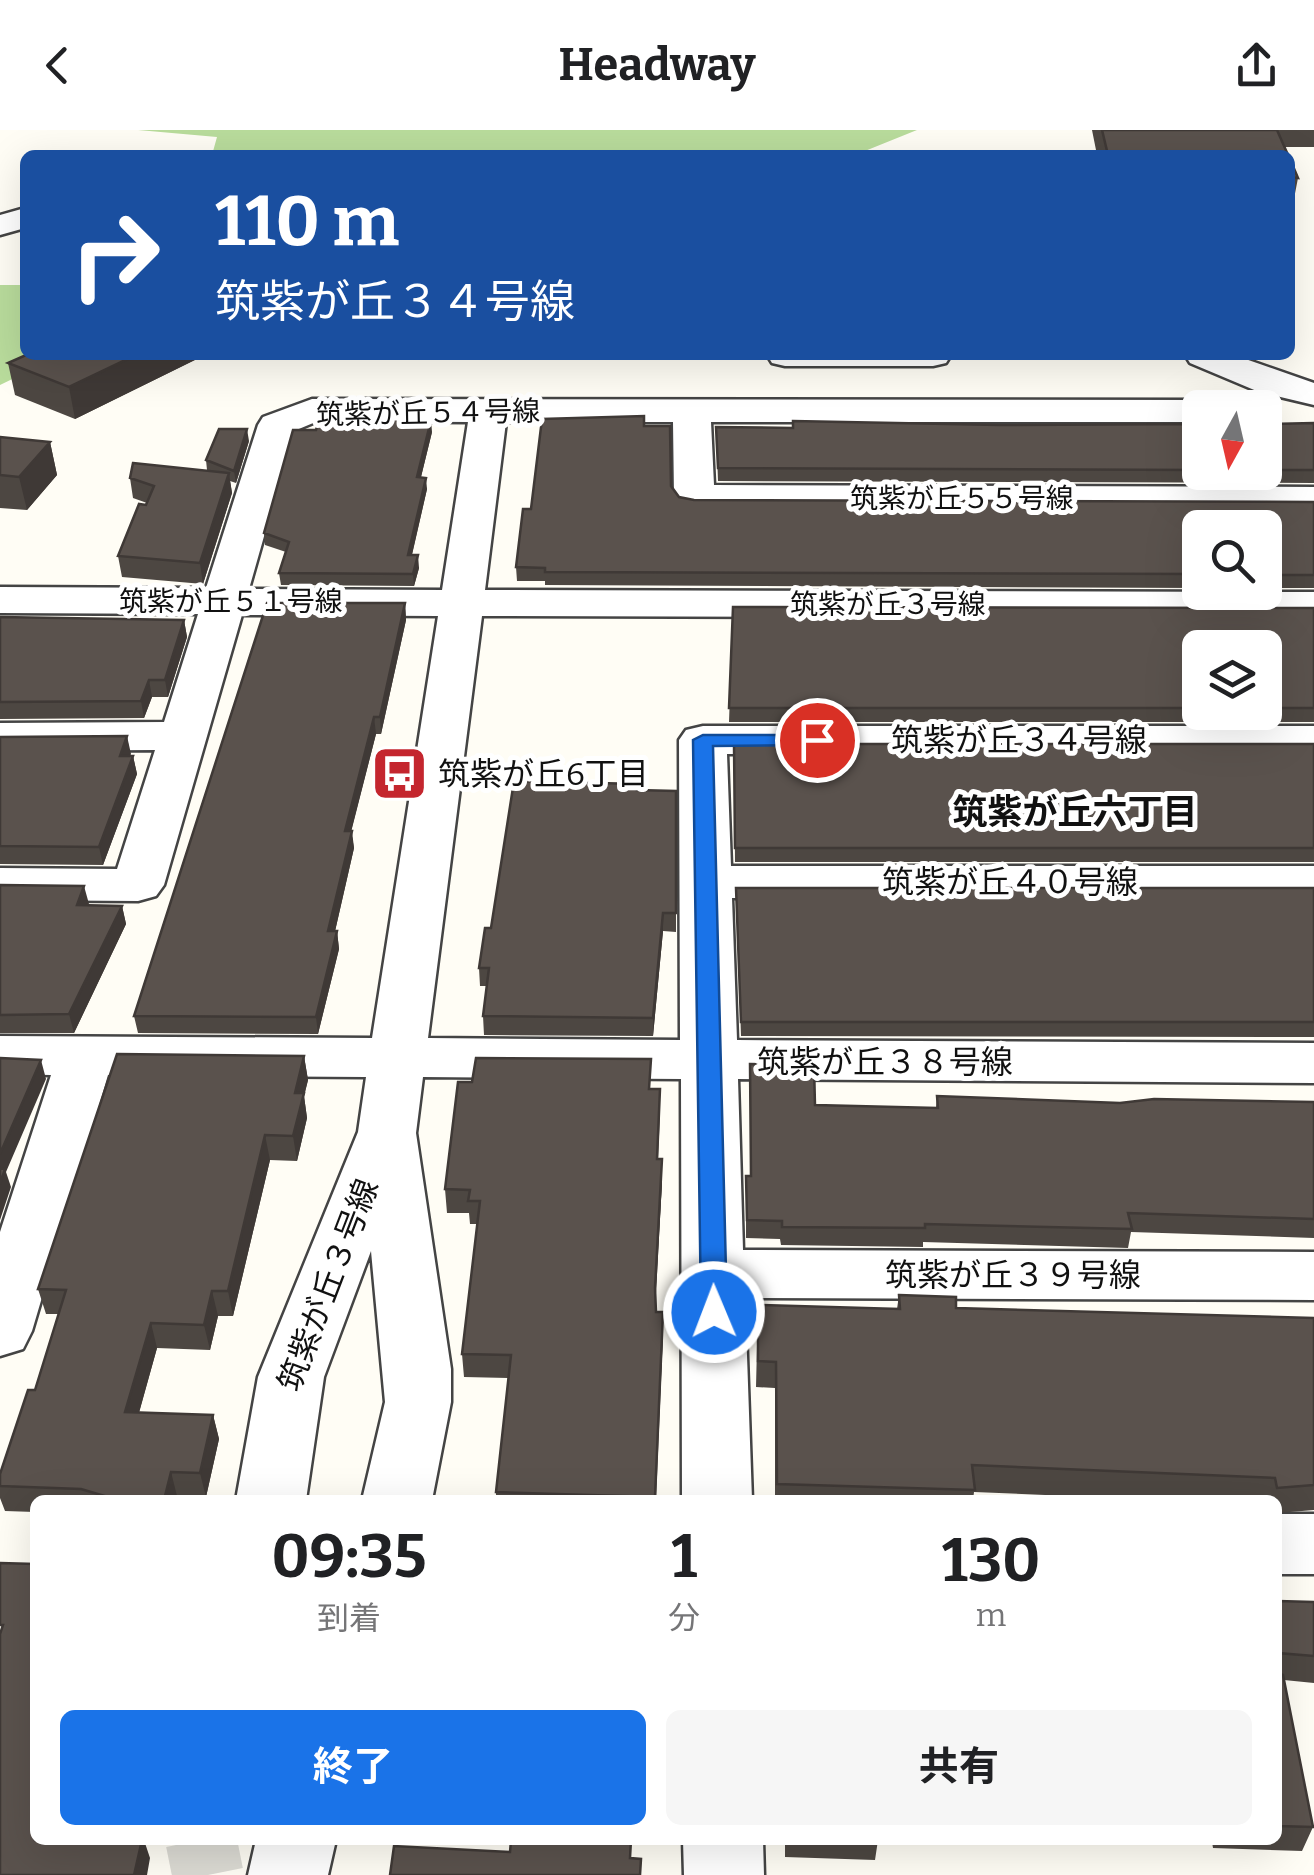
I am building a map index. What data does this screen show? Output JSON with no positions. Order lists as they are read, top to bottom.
{
  "streets": {
    "street": [
      "筑紫が丘５４号線",
      "筑紫が丘５５号線",
      "筑紫が丘５１号線",
      "筑紫が丘３号線",
      "筑紫が丘３４号線",
      "筑紫が丘４０号線",
      "筑紫が丘３８号線",
      "筑紫が丘３９号線"
    ]
  },
  "crossings": [
    ["筑紫が丘５４号線", "筑紫が丘５５号線"],
    ["筑紫が丘５４号線", "筑紫が丘５１号線"],
    ["筑紫が丘５４号線", "筑紫が丘３号線"],
    ["筑紫が丘５１号線", "筑紫が丘３号線"],
    ["筑紫が丘３号線", "筑紫が丘３８号線"],
    ["筑紫が丘３４号線", "筑紫が丘４０号線"],
    ["筑紫が丘３４号線", "筑紫が丘３８号線"],
    ["筑紫が丘３４号線", "筑紫が丘３９号線"]
  ],
  "districts": ["筑紫が丘六丁目"],
  "places": {
    "bus stop": ["筑紫が丘6丁目"]
  },
  "north": "bottom",
  "page": {
    "header": "Headway",
    "turn": ["110 m", "筑紫が丘３４号線"],
    "eta": [
      "09:35",
      "到着",
      "1",
      "分",
      "130",
      "m"
    ],
    "buttons": ["終了", "共有"]
  }
}
